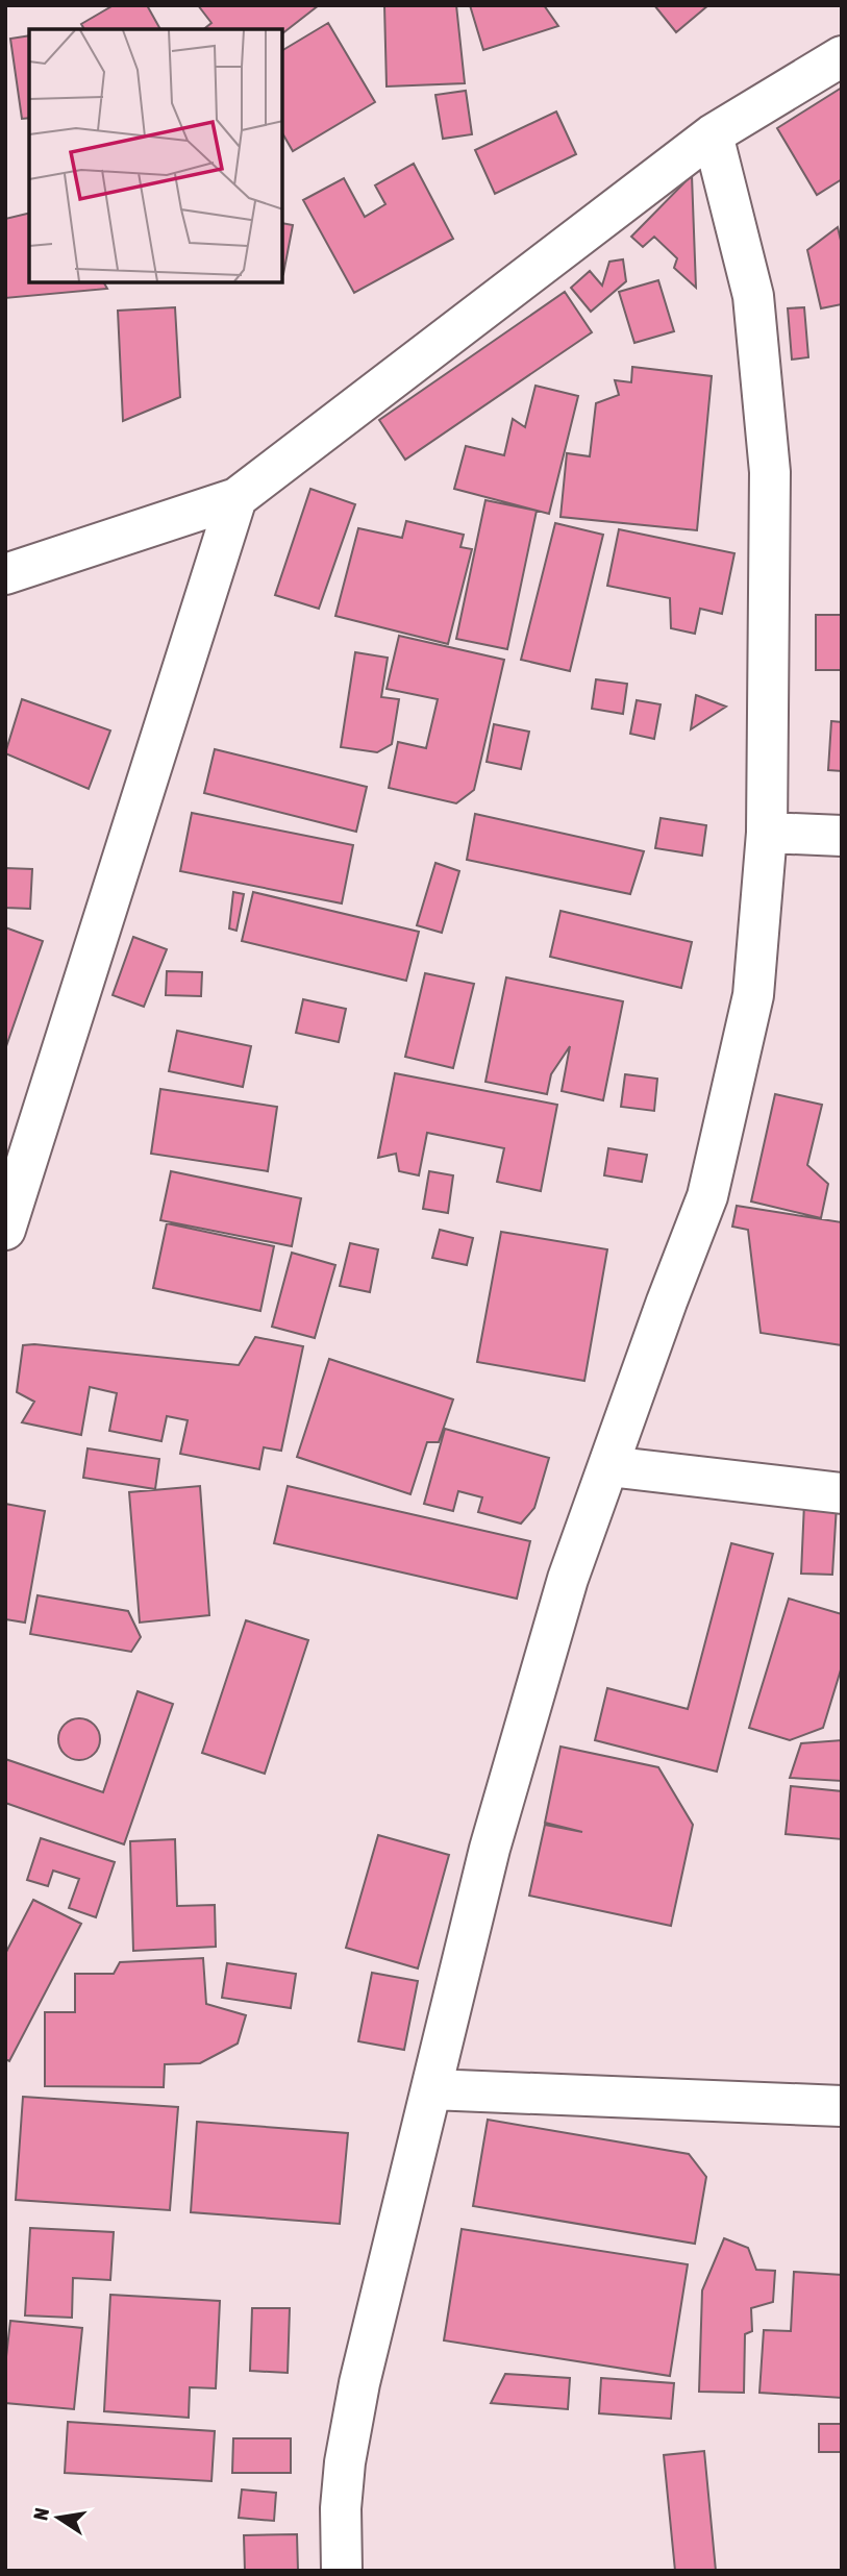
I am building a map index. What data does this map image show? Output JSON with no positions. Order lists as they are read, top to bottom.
{
  "north": "left"
}
